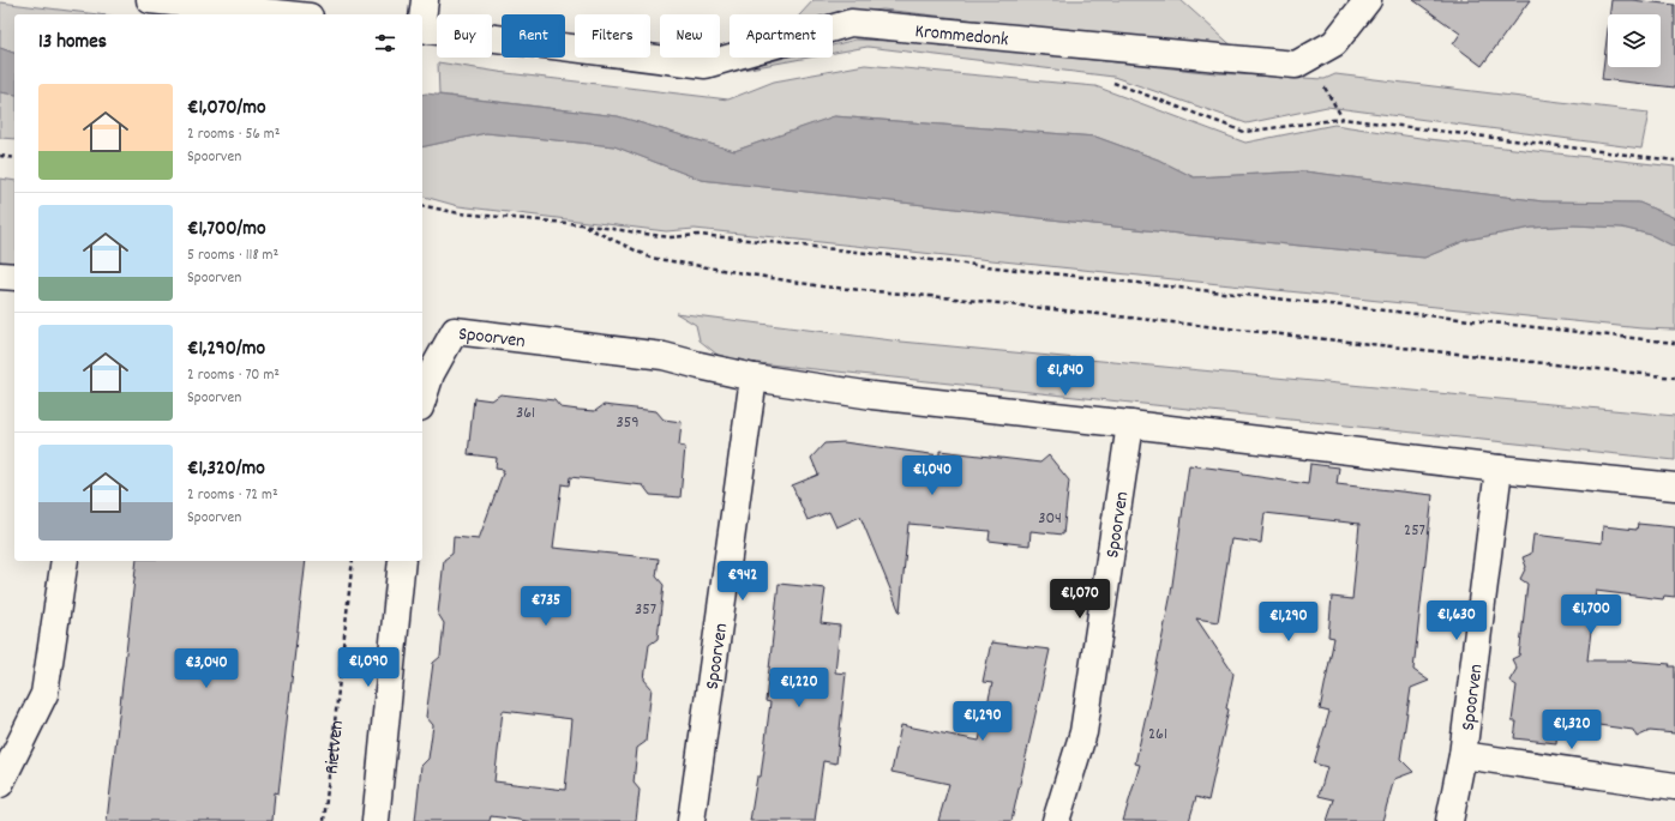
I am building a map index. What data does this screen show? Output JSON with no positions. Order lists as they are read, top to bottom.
{
  "streets": {
    "street": ["Krommedonk", "Spoorven"],
    "path": ["Rietven"]
  },
  "house_numbers": [
    "361",
    "359",
    "304",
    "257",
    "357",
    "261"
  ],
  "page": {
    "chip": [
      "Buy",
      "Rent",
      "Filters",
      "New",
      "Apartment"
    ],
    "heading": "13 homes",
    "list": [
      {
        "name": "€1,070/mo",
        "note": "2 rooms · 56 m² · Spoorven"
      },
      {
        "name": "€1,700/mo",
        "note": "5 rooms · 118 m² · Spoorven"
      },
      {
        "name": "€1,290/mo",
        "note": "2 rooms · 70 m² · Spoorven"
      },
      {
        "name": "€1,320/mo",
        "note": "2 rooms · 72 m² · Spoorven"
      }
    ],
    "price": [
      "€1,840",
      "€1,040",
      "€942",
      "€1,070",
      "€735",
      "€1,700",
      "€1,630",
      "€1,290",
      "€1,090",
      "€3,040",
      "€1,220",
      "€1,290",
      "€1,320"
    ]
  }
}
